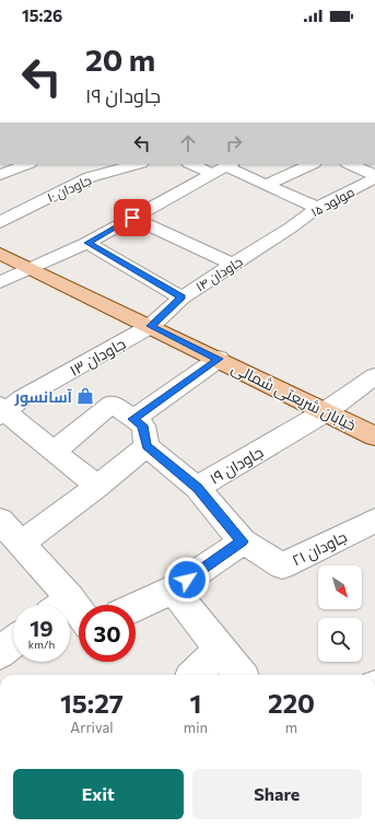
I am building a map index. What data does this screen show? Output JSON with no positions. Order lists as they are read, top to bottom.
{
  "streets": {
    "main road": ["خیابان شریعتی شمالی"],
    "street": [
      "جاودان ۱۰",
      "مولود ۱۵",
      "جاودان ۱۴",
      "جاودان ۱۳",
      "جاودان ۱۹",
      "جاودان ۲۱"
    ]
  },
  "crossings": [
    ["مولود ۱۵", "جاودان ۱۴"],
    ["جاودان ۱۴", "جاودان ۱۳"],
    ["جاودان ۱۴", "خیابان شریعتی شمالی"],
    ["جاودان ۱۳", "خیابان شریعتی شمالی"],
    ["خیابان شریعتی شمالی", "جاودان ۱۹"],
    ["جاودان ۱۹", "جاودان ۲۱"]
  ],
  "places": {
    "shop": ["آسانسور"]
  },
  "north": "bottom right",
  "page": {
    "status": "15:26",
    "turn": ["20 m", "جاودان ۱۹"],
    "speed": "19 km/h",
    "limit": "30",
    "eta": [
      "15:27",
      "Arrival",
      "1",
      "min",
      "220",
      "m"
    ],
    "buttons": ["Exit", "Share"]
  }
}
